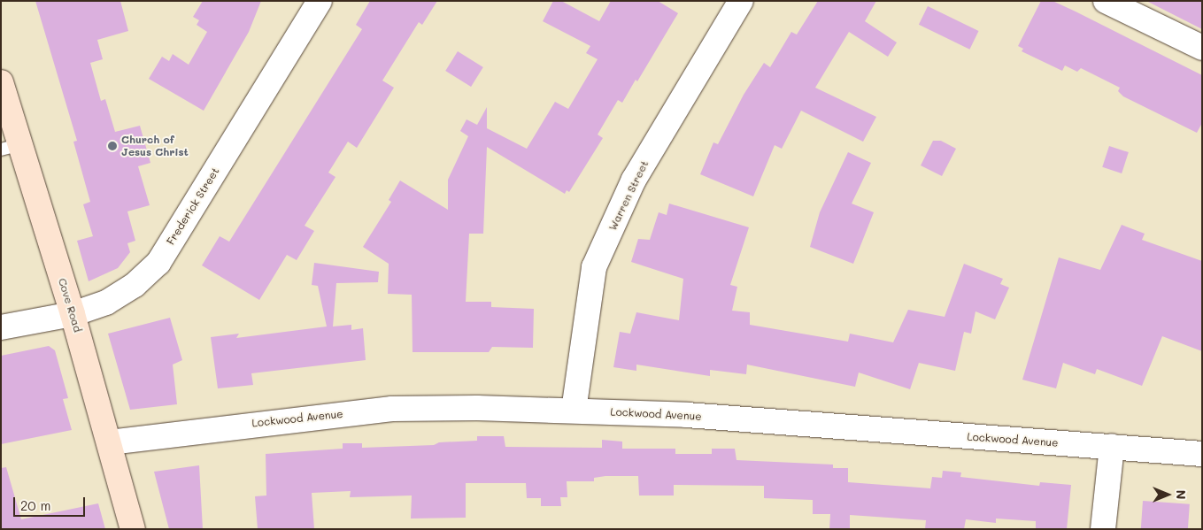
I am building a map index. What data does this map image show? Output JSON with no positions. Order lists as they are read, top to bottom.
{
  "streets": {
    "main road": ["Cove Road"],
    "street": ["Warren Street", "Frederick Street", "Lockwood Avenue"]
  },
  "crossings": [
    ["Warren Street", "Lockwood Avenue"],
    ["Frederick Street", "Cove Road"],
    ["Cove Road", "Lockwood Avenue"]
  ],
  "places": ["Church of Jesus Christ"],
  "scale_bar": "20 m",
  "north": "right"
}
